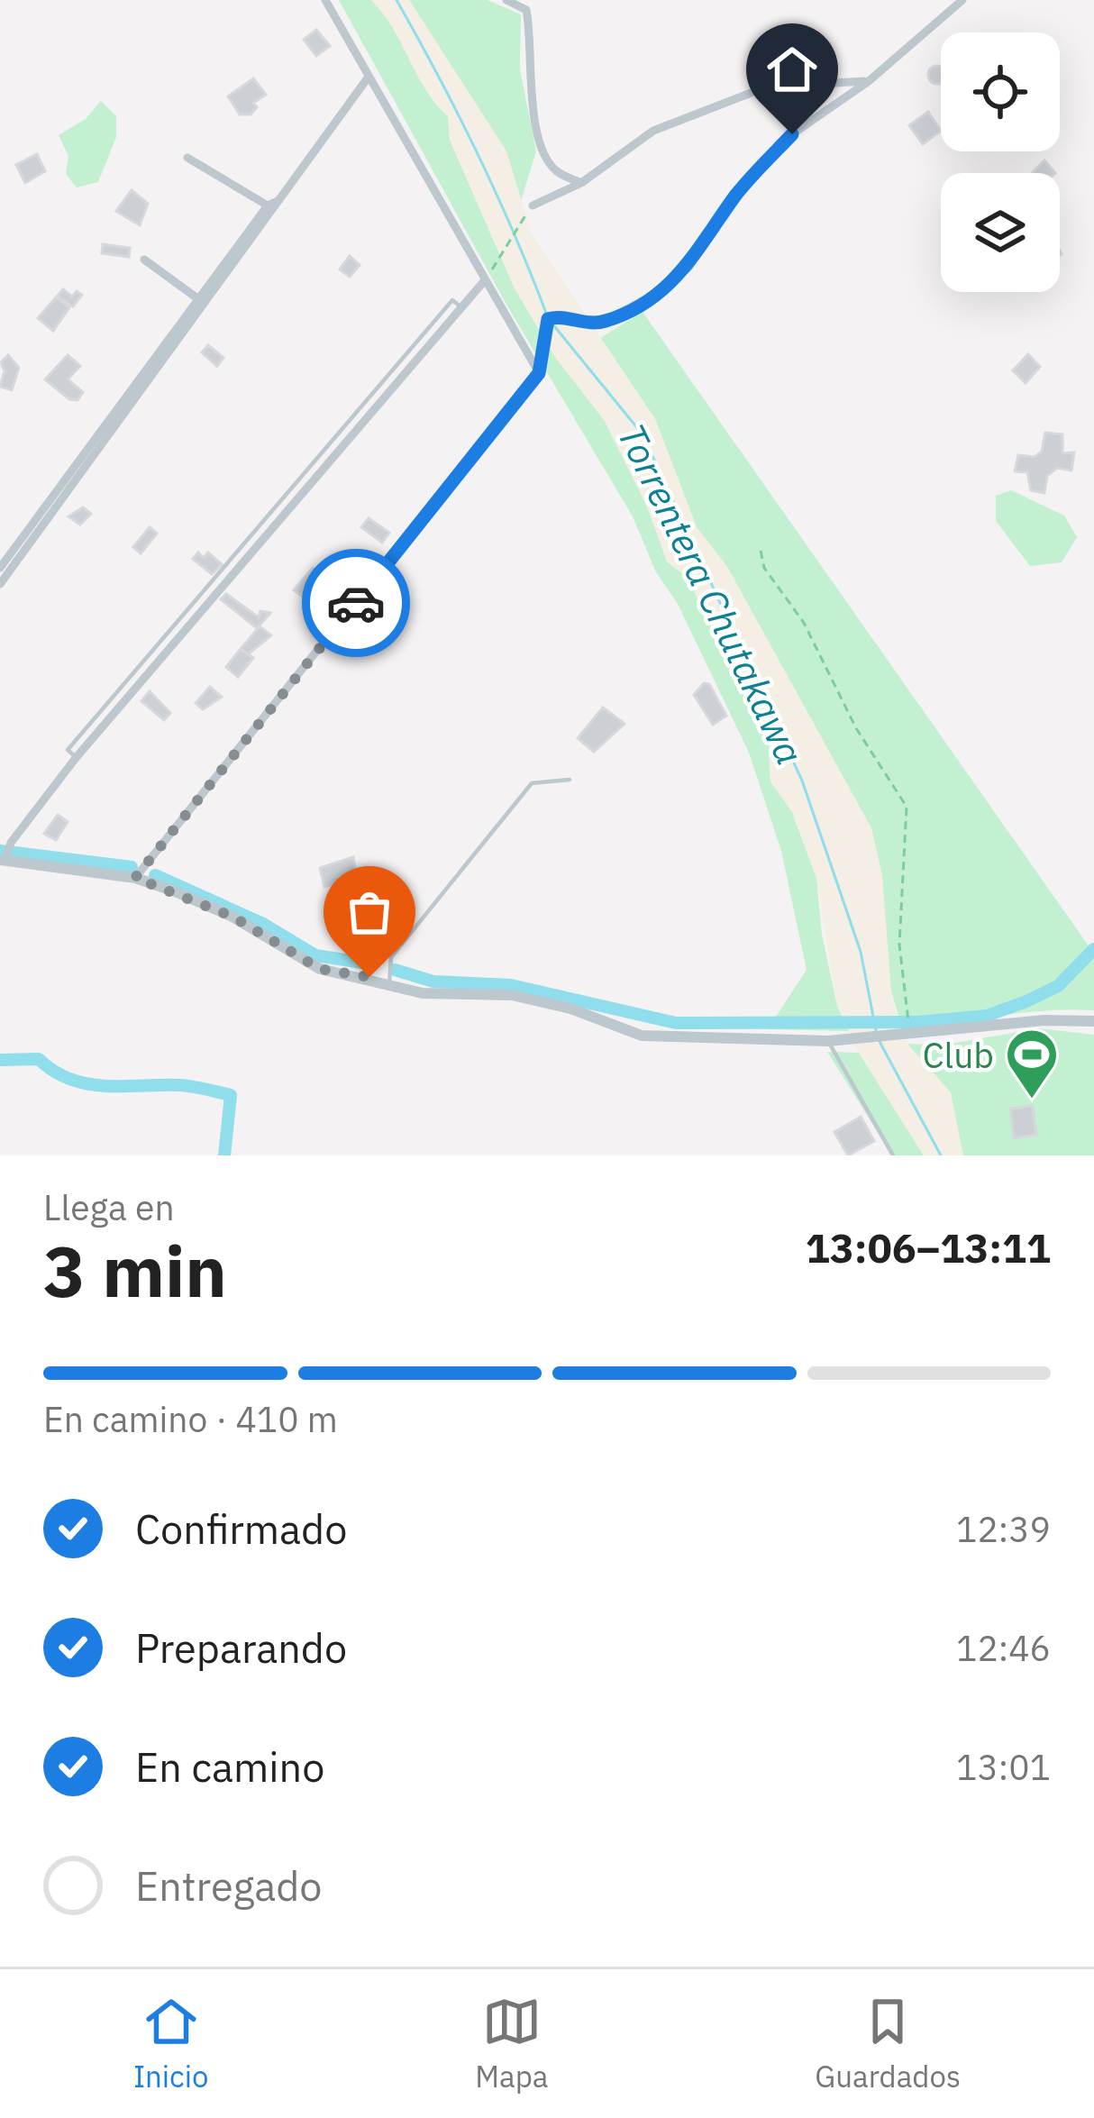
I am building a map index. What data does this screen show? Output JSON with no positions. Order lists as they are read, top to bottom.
{
  "water": ["Torrentera Chutakawa"],
  "places": {
    "sports": ["Club"]
  },
  "page": {
    "heading": ["3 min", "Llega en", "13:06–13:11"],
    "bar": "En camino · 410 m",
    "list": [
      ["Confirmado", "12:39"],
      ["Preparando", "12:46"],
      ["En camino", "13:01"],
      "Entregado"
    ],
    "tabs": ["Inicio", "Mapa", "Guardados"]
  }
}
